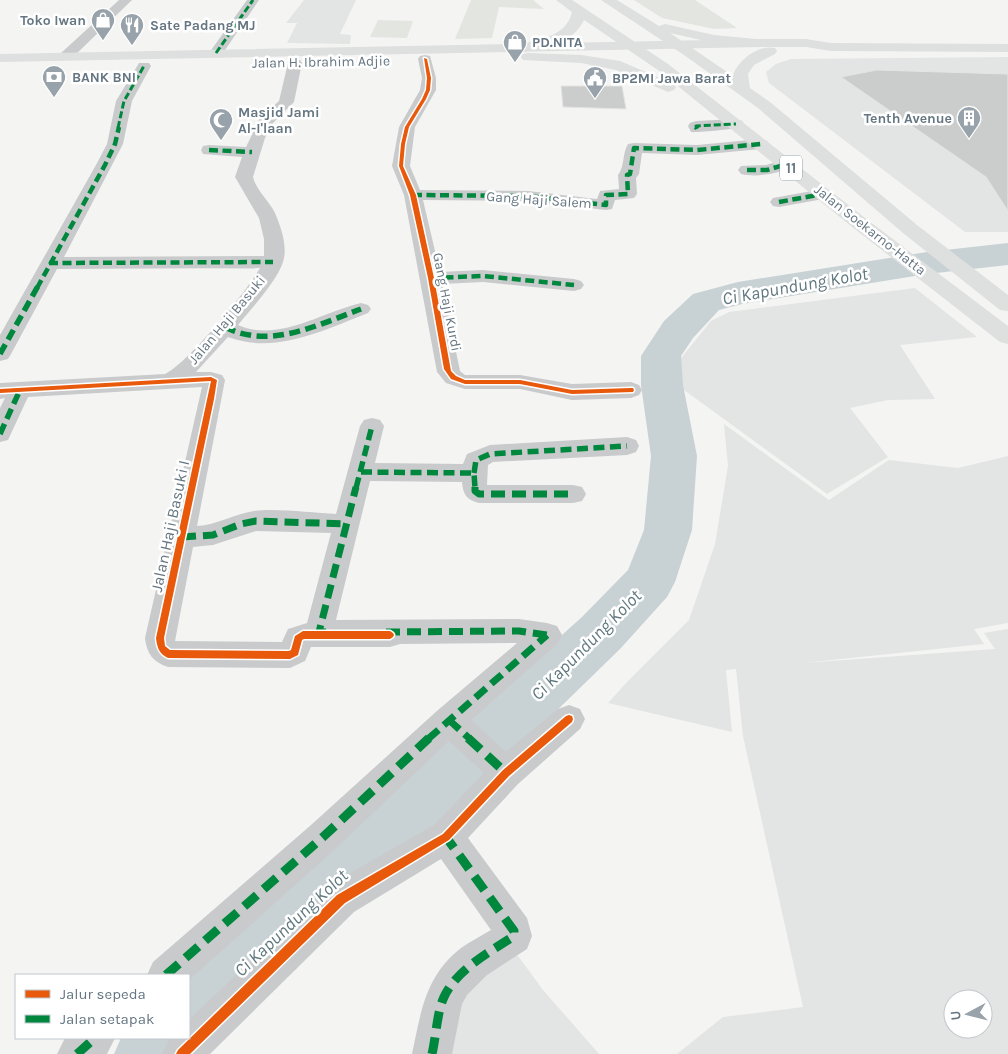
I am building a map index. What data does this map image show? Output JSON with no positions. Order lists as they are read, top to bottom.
{
  "streets": {
    "main road": ["Jalan H. Ibrahim Adjie", "11", "Jalan Soekarno-Hatta"],
    "street": [
      "Gang Haji Salem",
      "Gang Haji Kurdi",
      "Jalan Haji Basuki",
      "Jalan Haji Basuki I"
    ]
  },
  "crossings": [
    ["Jalan H. Ibrahim Adjie", "Jalan Soekarno-Hatta"],
    ["Jalan H. Ibrahim Adjie", "Gang Haji Kurdi"],
    ["Jalan H. Ibrahim Adjie", "Jalan Haji Basuki"],
    ["Gang Haji Salem", "Jalan Soekarno-Hatta"],
    ["Gang Haji Salem", "Gang Haji Kurdi"],
    ["Jalan Haji Basuki", "Jalan Haji Basuki I"]
  ],
  "water": ["Ci Kapundung Kolot"],
  "places": {
    "shop": ["Toko Iwan", "PD.NITA"],
    "restaurant": ["Sate Padang MJ"],
    "bank": ["BANK BNI"],
    "public building": ["BP2MI Jawa Barat"],
    "building": ["Tenth Avenue"],
    "mosque": ["Masjid Jami Al-I'laan"]
  },
  "legend": ["Jalur sepeda", "Jalan setapak"],
  "north": "left"
}
